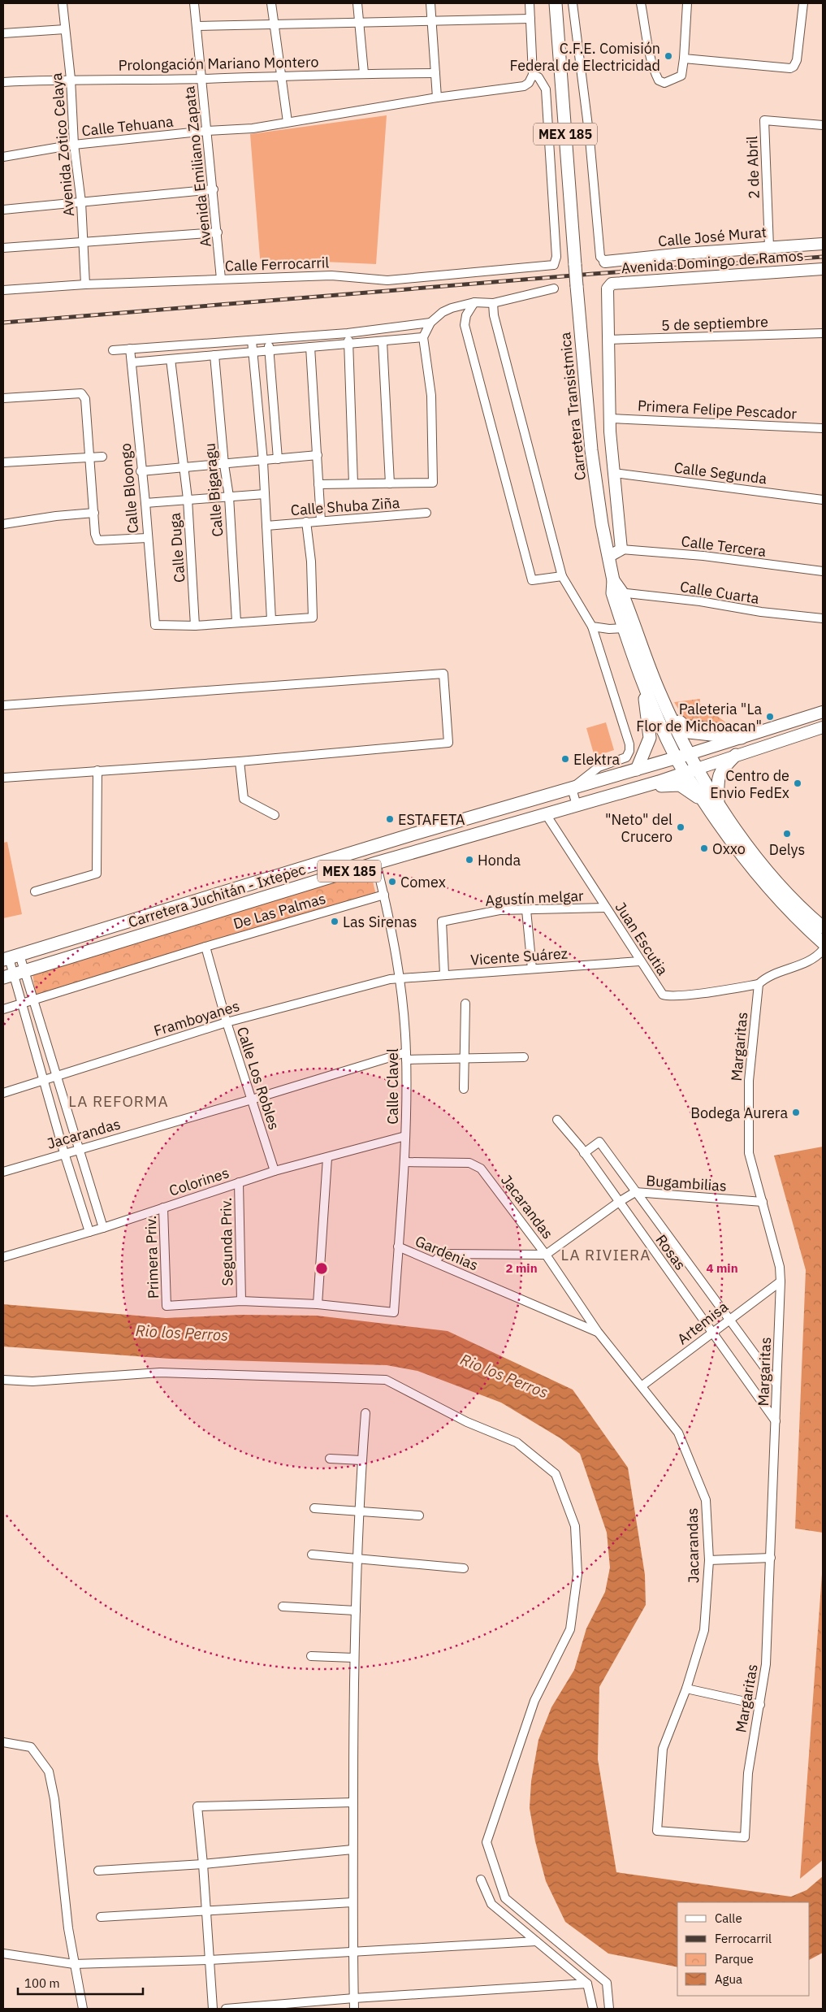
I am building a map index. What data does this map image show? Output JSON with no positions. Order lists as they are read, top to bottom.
{
  "streets": {
    "main road": ["MEX 185", "Carretera Transistmica", "Carretera Juchitán - Ixtepec"],
    "street": [
      "Prolongación Mariano Montero",
      "Calle Tehuana",
      "Avenida Zotico Celaya",
      "Avenida Emiliano Zapata",
      "2 de Abril",
      "Calle José Murat",
      "Avenida Domingo de Ramos",
      "Calle Ferrocarril",
      "5 de septiembre",
      "Primera Felipe Pescador",
      "Calle Segunda",
      "Calle Bloongo",
      "Calle Bigaragu",
      "Calle Shuba Ziña",
      "Calle Tercera",
      "Calle Duga",
      "Calle Cuarta",
      "Agustín melgar",
      "De Las Palmas",
      "Juan Escutia",
      "Vicente Suárez",
      "Framboyanes",
      "Margaritas",
      "Calle Los Robles",
      "Calle Clavel",
      "Jacarandas",
      "Colorines",
      "Bugambilias",
      "Segunda Priv.",
      "Rosas",
      "Gardenias",
      "Primera Priv.",
      "Artemisa"
    ]
  },
  "crossings": [
    ["Prolongación Mariano Montero", "Avenida Zotico Celaya"],
    ["Prolongación Mariano Montero", "Avenida Emiliano Zapata"],
    ["Calle Tehuana", "Avenida Zotico Celaya"],
    ["Calle Tehuana", "Avenida Emiliano Zapata"],
    ["Calle Tehuana", "Calle Ferrocarril"],
    ["MEX 185", "Carretera Transistmica"],
    ["MEX 185", "Calle Cuarta"],
    ["MEX 185", "Carretera Juchitán - Ixtepec"],
    ["Avenida Zotico Celaya", "Calle Ferrocarril"],
    ["Avenida Emiliano Zapata", "Calle Ferrocarril"],
    ["2 de Abril", "Calle José Murat"],
    ["Avenida Domingo de Ramos", "5 de septiembre"],
    ["Calle Bloongo", "Calle Duga"],
    ["Carretera Juchitán - Ixtepec", "Juan Escutia"],
    ["Carretera Juchitán - Ixtepec", "Calle Clavel"],
    ["Agustín melgar", "Juan Escutia"],
    ["Agustín melgar", "Vicente Suárez"],
    ["De Las Palmas", "Calle Los Robles"],
    ["De Las Palmas", "Calle Clavel"],
    ["Juan Escutia", "Vicente Suárez"],
    ["Juan Escutia", "Margaritas"],
    ["Vicente Suárez", "Framboyanes"],
    ["Vicente Suárez", "Calle Clavel"],
    ["Framboyanes", "Calle Los Robles"],
    ["Framboyanes", "Calle Clavel"],
    ["Margaritas", "Jacarandas"],
    ["Margaritas", "Bugambilias"],
    ["Margaritas", "Rosas"],
    ["Margaritas", "Artemisa"],
    ["Calle Los Robles", "Jacarandas"],
    ["Calle Los Robles", "Colorines"],
    ["Calle Clavel", "Jacarandas"],
    ["Calle Clavel", "Colorines"],
    ["Calle Clavel", "Gardenias"],
    ["Jacarandas", "Bugambilias"],
    ["Jacarandas", "Gardenias"],
    ["Jacarandas", "Artemisa"],
    ["Colorines", "Segunda Priv."],
    ["Colorines", "Primera Priv."],
    ["Bugambilias", "Rosas"],
    ["Segunda Priv.", "Primera Priv."],
    ["Rosas", "Artemisa"]
  ],
  "districts": ["LA REFORMA", "LA RIVIERA"],
  "water": ["Rio los Perros"],
  "places": [
    "C.F.E. Comisión Federal de Electricidad",
    "Paleteria \"La Flor de Michoacan\"",
    "Elektra",
    "Centro de Envio FedEx",
    "ESTAFETA",
    "\"Neto\" del Crucero",
    "Delys",
    "Oxxo",
    "Honda",
    "Comex",
    "Las Sirenas",
    "Bodega Aurera"
  ],
  "legend": [
    "Calle",
    "Ferrocarril",
    "Parque",
    "Agua"
  ],
  "scale_bar": "100 m",
  "rings": ["2 min", "4 min"]
}
